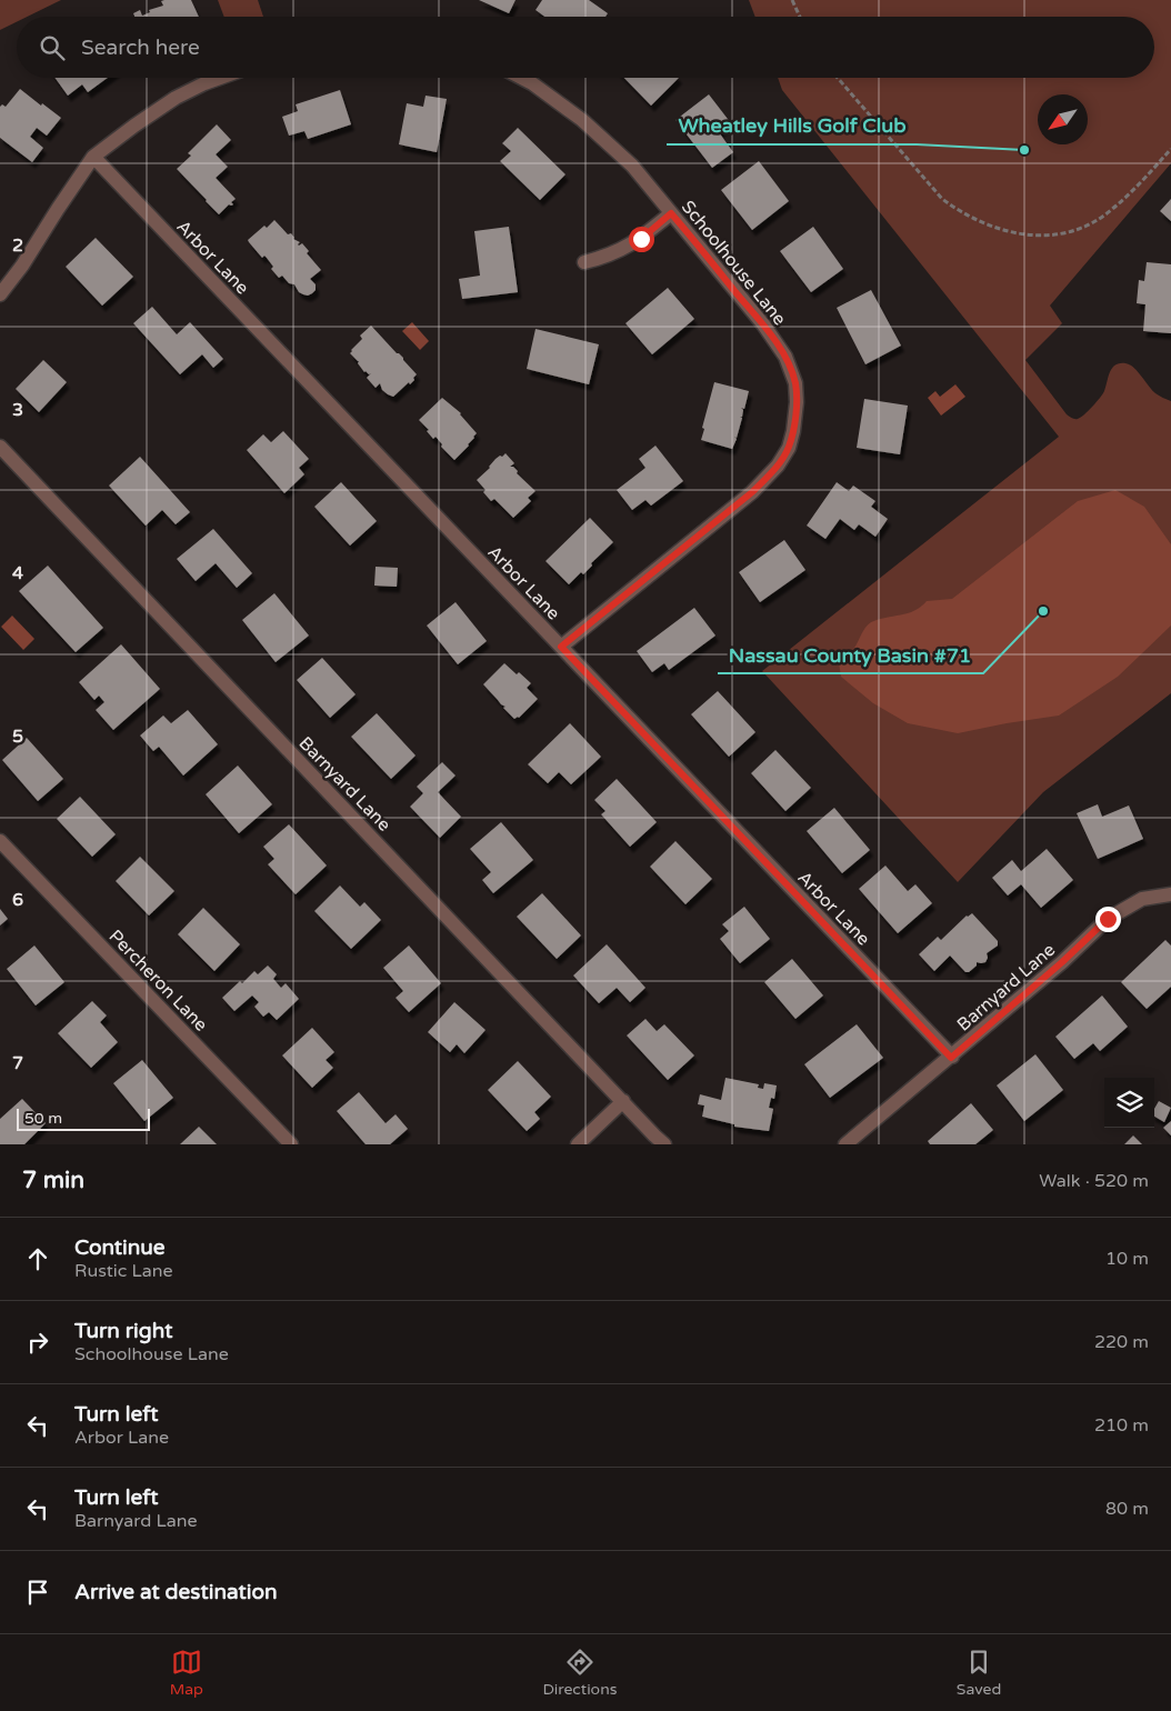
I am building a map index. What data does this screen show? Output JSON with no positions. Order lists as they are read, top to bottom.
{
  "streets": {
    "street": [
      "Arbor Lane",
      "Schoolhouse Lane",
      "Barnyard Lane",
      "Percheron Lane"
    ]
  },
  "crossings": [
    ["Arbor Lane", "Schoolhouse Lane"],
    ["Arbor Lane", "Barnyard Lane"]
  ],
  "places": ["Wheatley Hills Golf Club", "Nassau County Basin #71"],
  "scale_bar": "50 m",
  "north": "bottom left",
  "page": {
    "search": "Search here",
    "scale": "50 m",
    "heading": ["7 min", "Walk · 520 m"],
    "list": [
      ["Continue", "Rustic Lane", "10 m"],
      ["Turn right", "Schoolhouse Lane", "220 m"],
      ["Turn left", "Arbor Lane", "210 m"],
      ["Turn left", "Barnyard Lane", "80 m"],
      "Arrive at destination"
    ],
    "nav": ["Map", "Directions", "Saved"]
  },
  "grid": {
    "rows": [
      "2",
      "3",
      "4",
      "5",
      "6",
      "7"
    ]
  }
}
